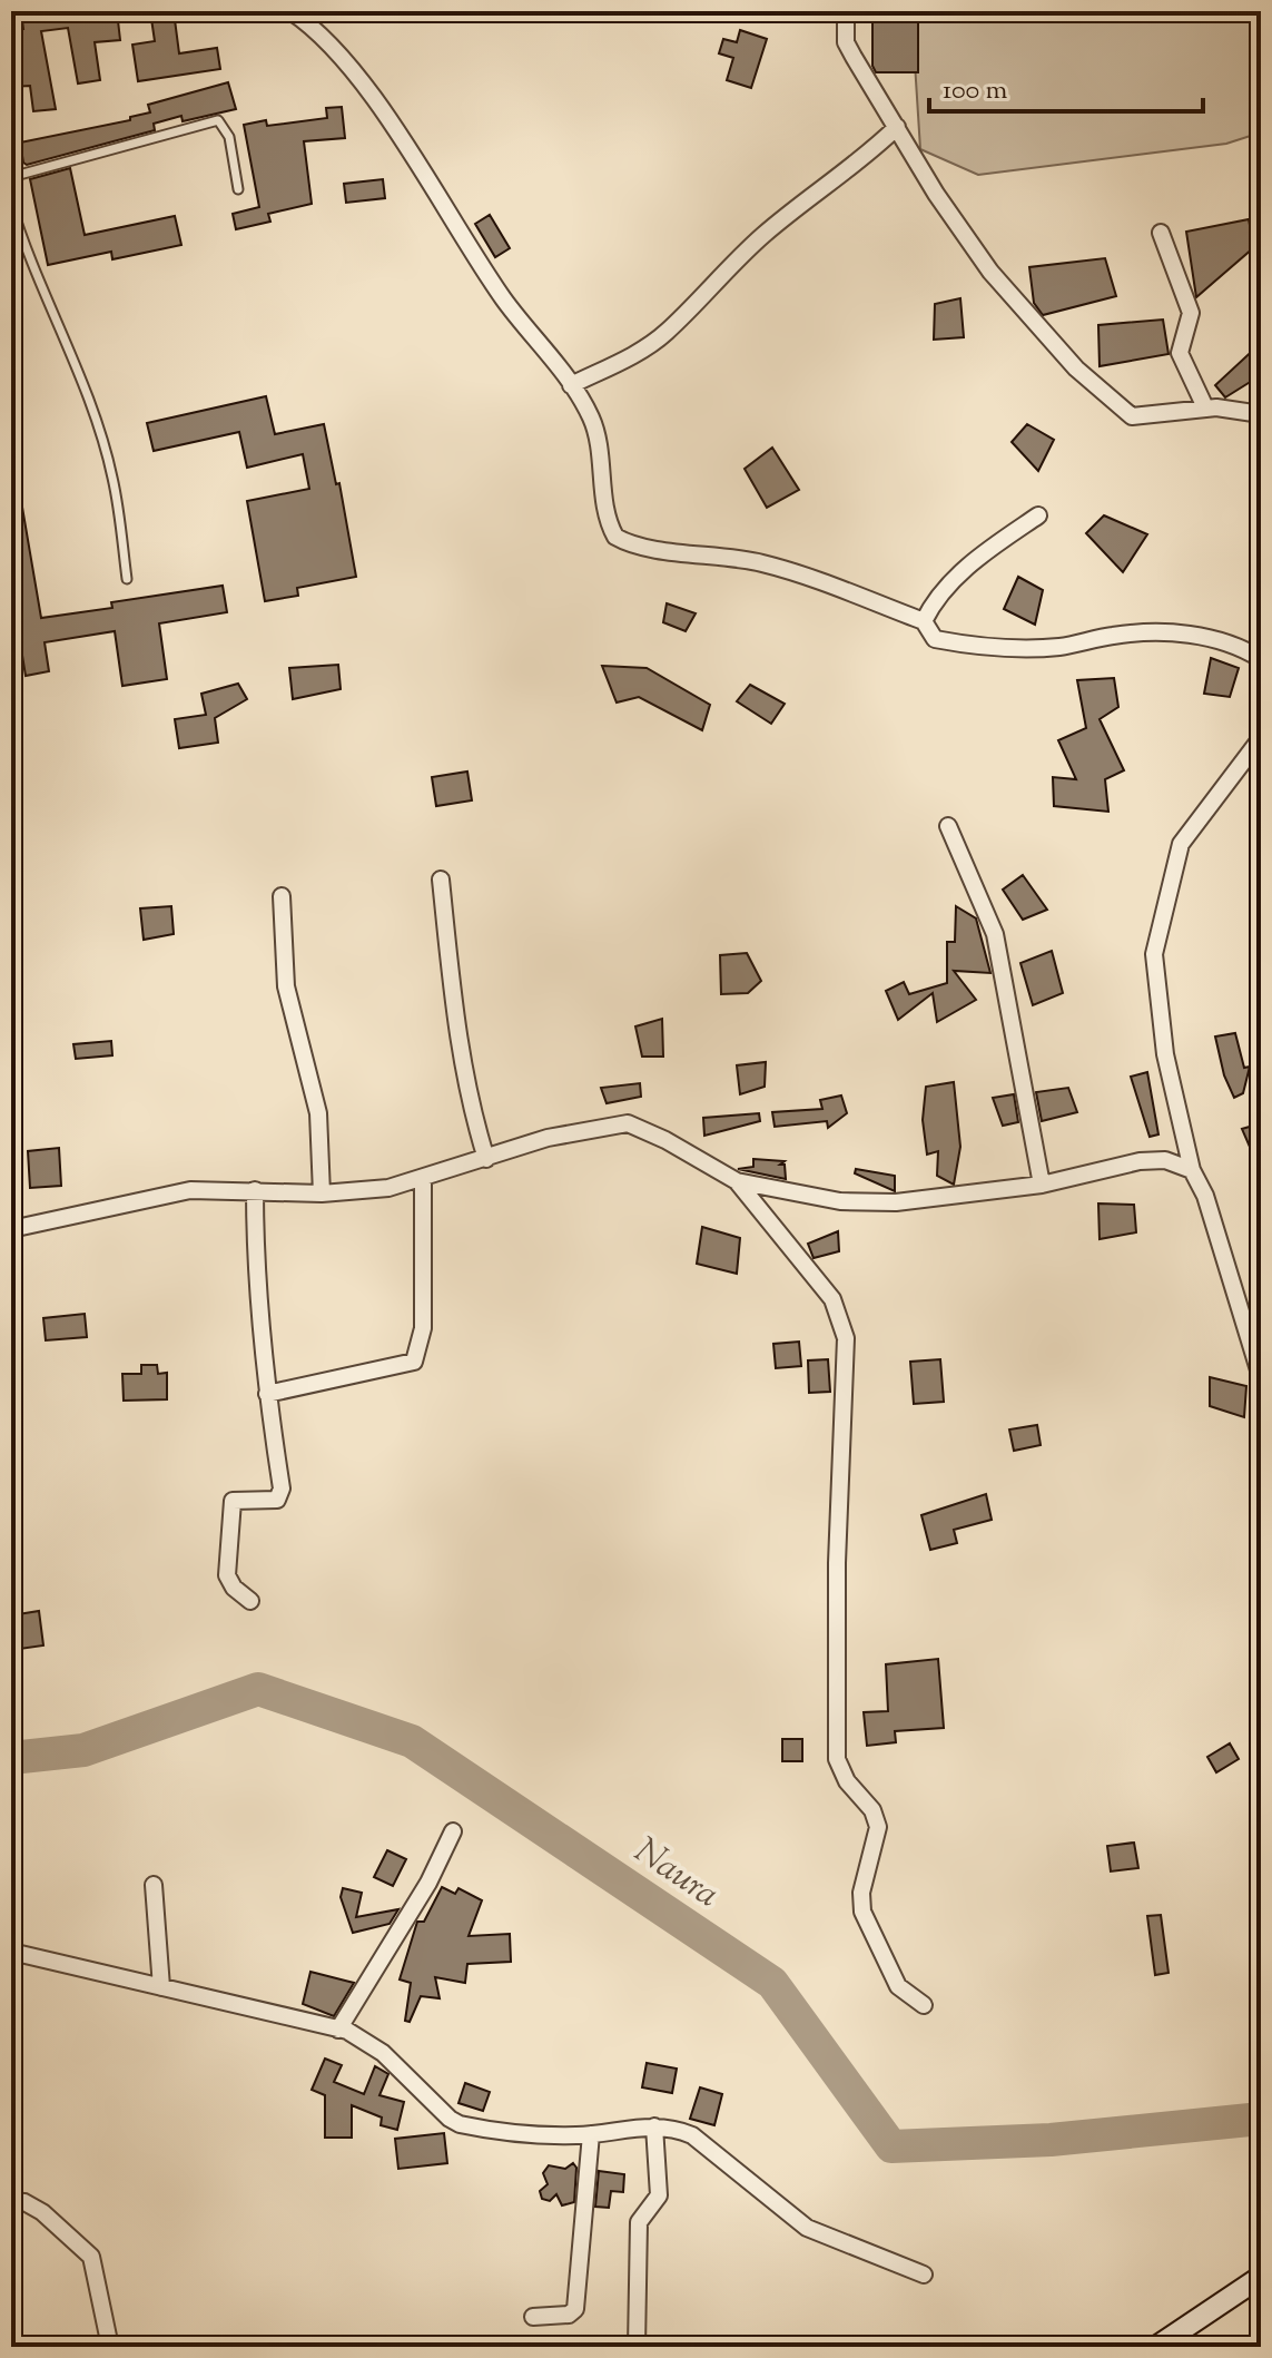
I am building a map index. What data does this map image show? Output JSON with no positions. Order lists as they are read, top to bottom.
{
  "water": ["Naura"],
  "scale_bar": "100 m"
}
